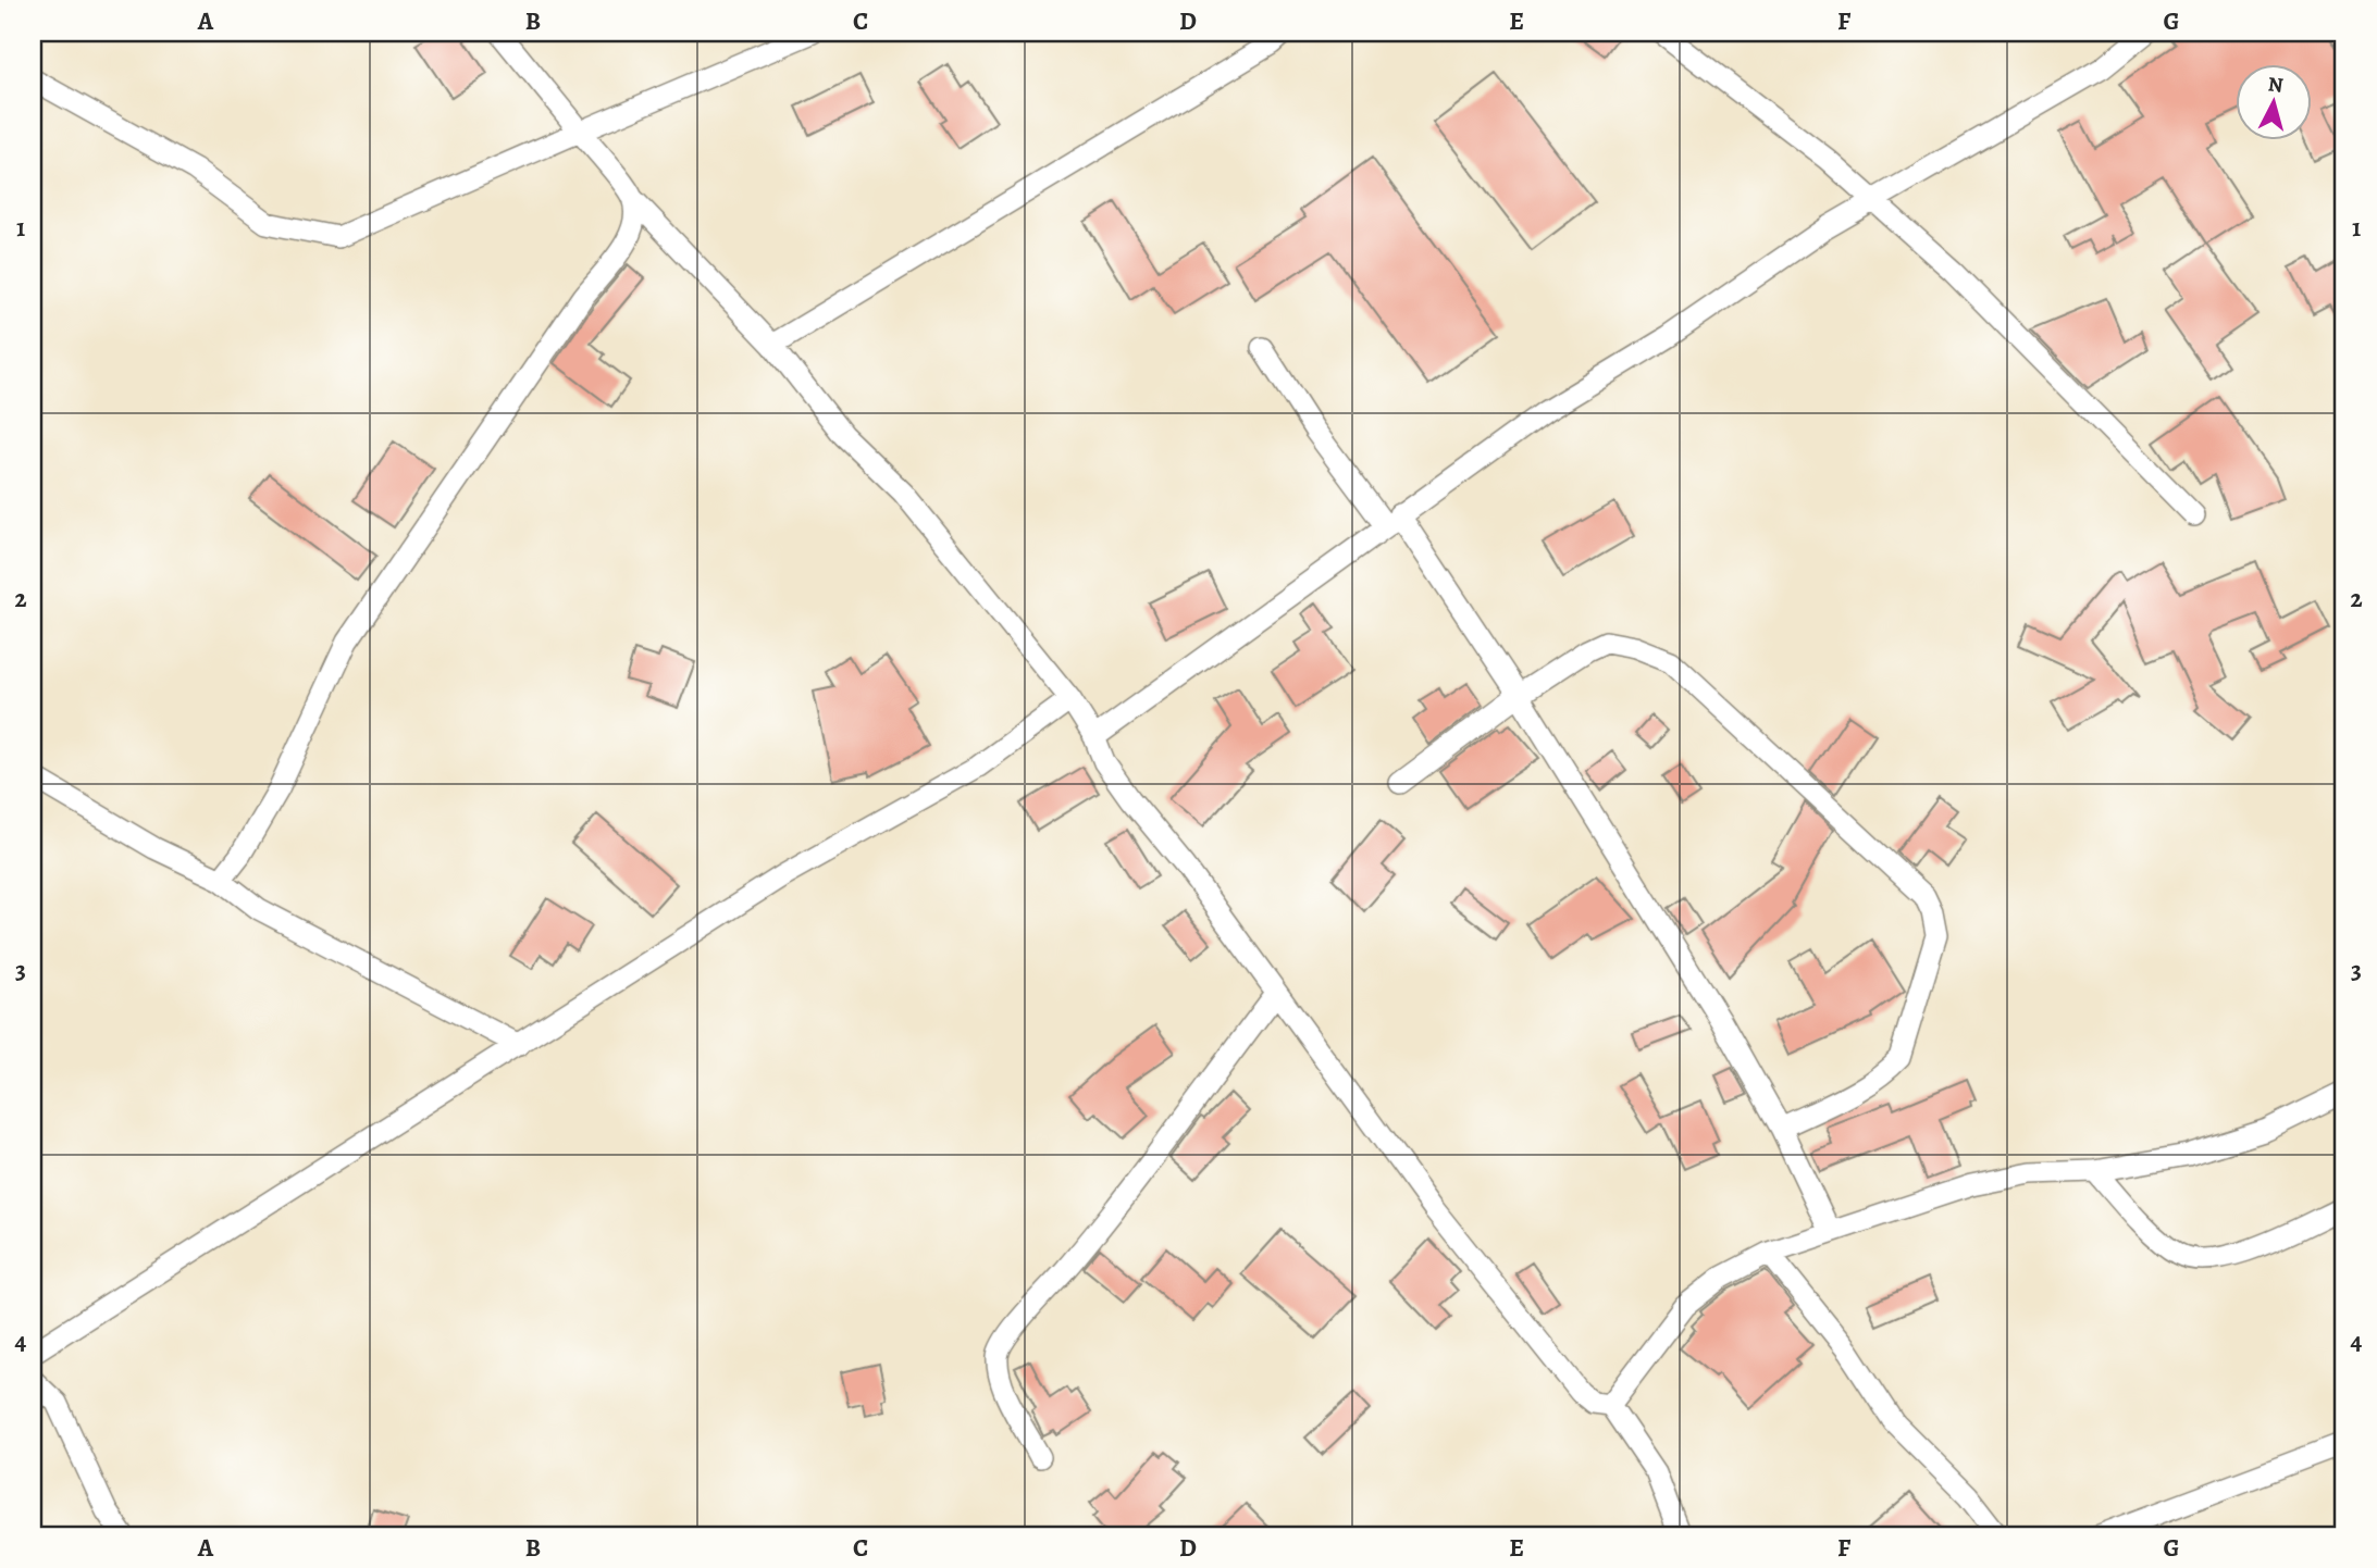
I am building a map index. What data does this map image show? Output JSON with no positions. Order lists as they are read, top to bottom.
{
  "north": "top",
  "grid": {
    "columns": [
      "A",
      "B",
      "C",
      "D",
      "E",
      "F",
      "G"
    ],
    "rows": [
      "1",
      "2",
      "3",
      "4"
    ]
  }
}
